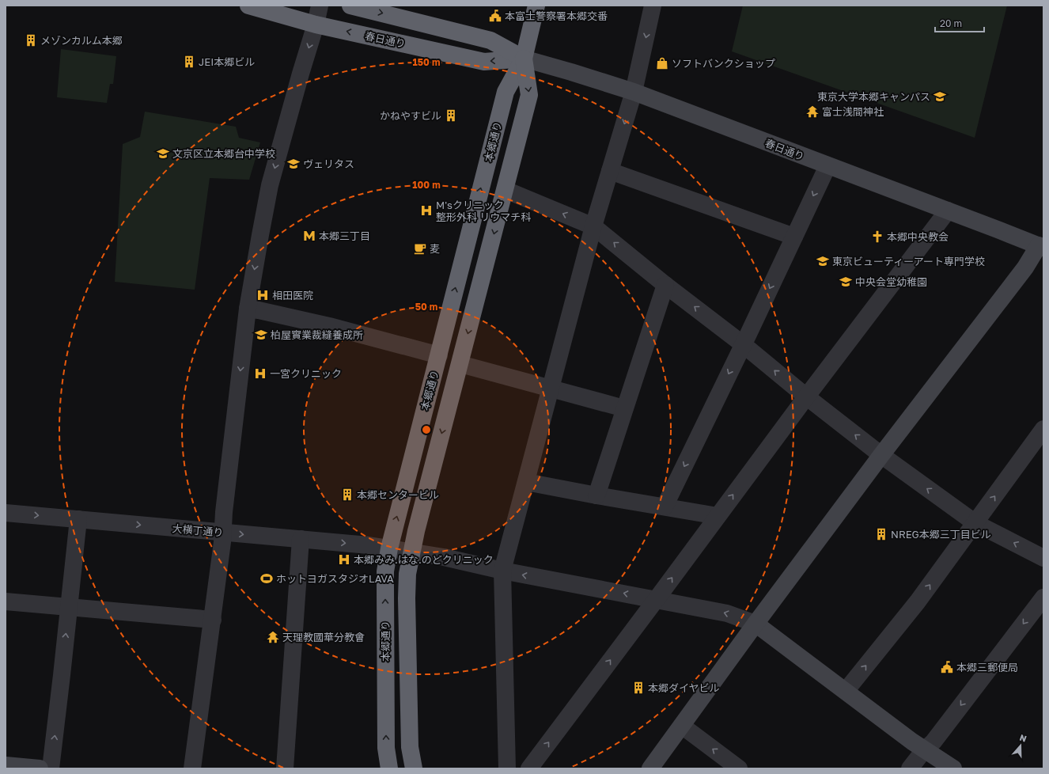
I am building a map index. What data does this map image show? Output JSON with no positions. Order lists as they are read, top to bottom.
{
  "streets": {
    "highway": ["春日通り", "本郷通り"],
    "street": ["大横丁通り"]
  },
  "crossings": [
    ["春日通り", "本郷通り"],
    ["本郷通り", "大横丁通り"]
  ],
  "places": {
    "public building": ["本富士警察署本郷交番", "本郷三郵便局"],
    "building": [
      "メゾンカルム本郷",
      "JEI本郷ビル",
      "かねやすビル",
      "本郷センタービル",
      "NREG本郷三丁目ビル",
      "本郷ダイヤビル"
    ],
    "shop": ["ソフトバンクショップ"],
    "school or university": [
      "東京大学本郷キャンパス",
      "文京区立本郷台中学校",
      "ヴェリタス",
      "東京ビューティーアート専門学校",
      "中央会堂幼稚園",
      "柏屋實業裁縫養成所"
    ],
    "temple": ["富士浅間神社", "天理教國華分教會"],
    "hospital": [
      "M'sクリニック 整形外科 リウマチ科",
      "相田医院",
      "一宮クリニック",
      "本郷みみ.はな.のどクリニック"
    ],
    "metro station": ["本郷三丁目"],
    "church": ["本郷中央教会"],
    "cafe": ["麦"],
    "sports": ["ホットヨガスタジオLAVA"]
  },
  "scale_bar": "20 m",
  "north": "top",
  "rings": ["150 m", "100 m", "50 m"]
}
